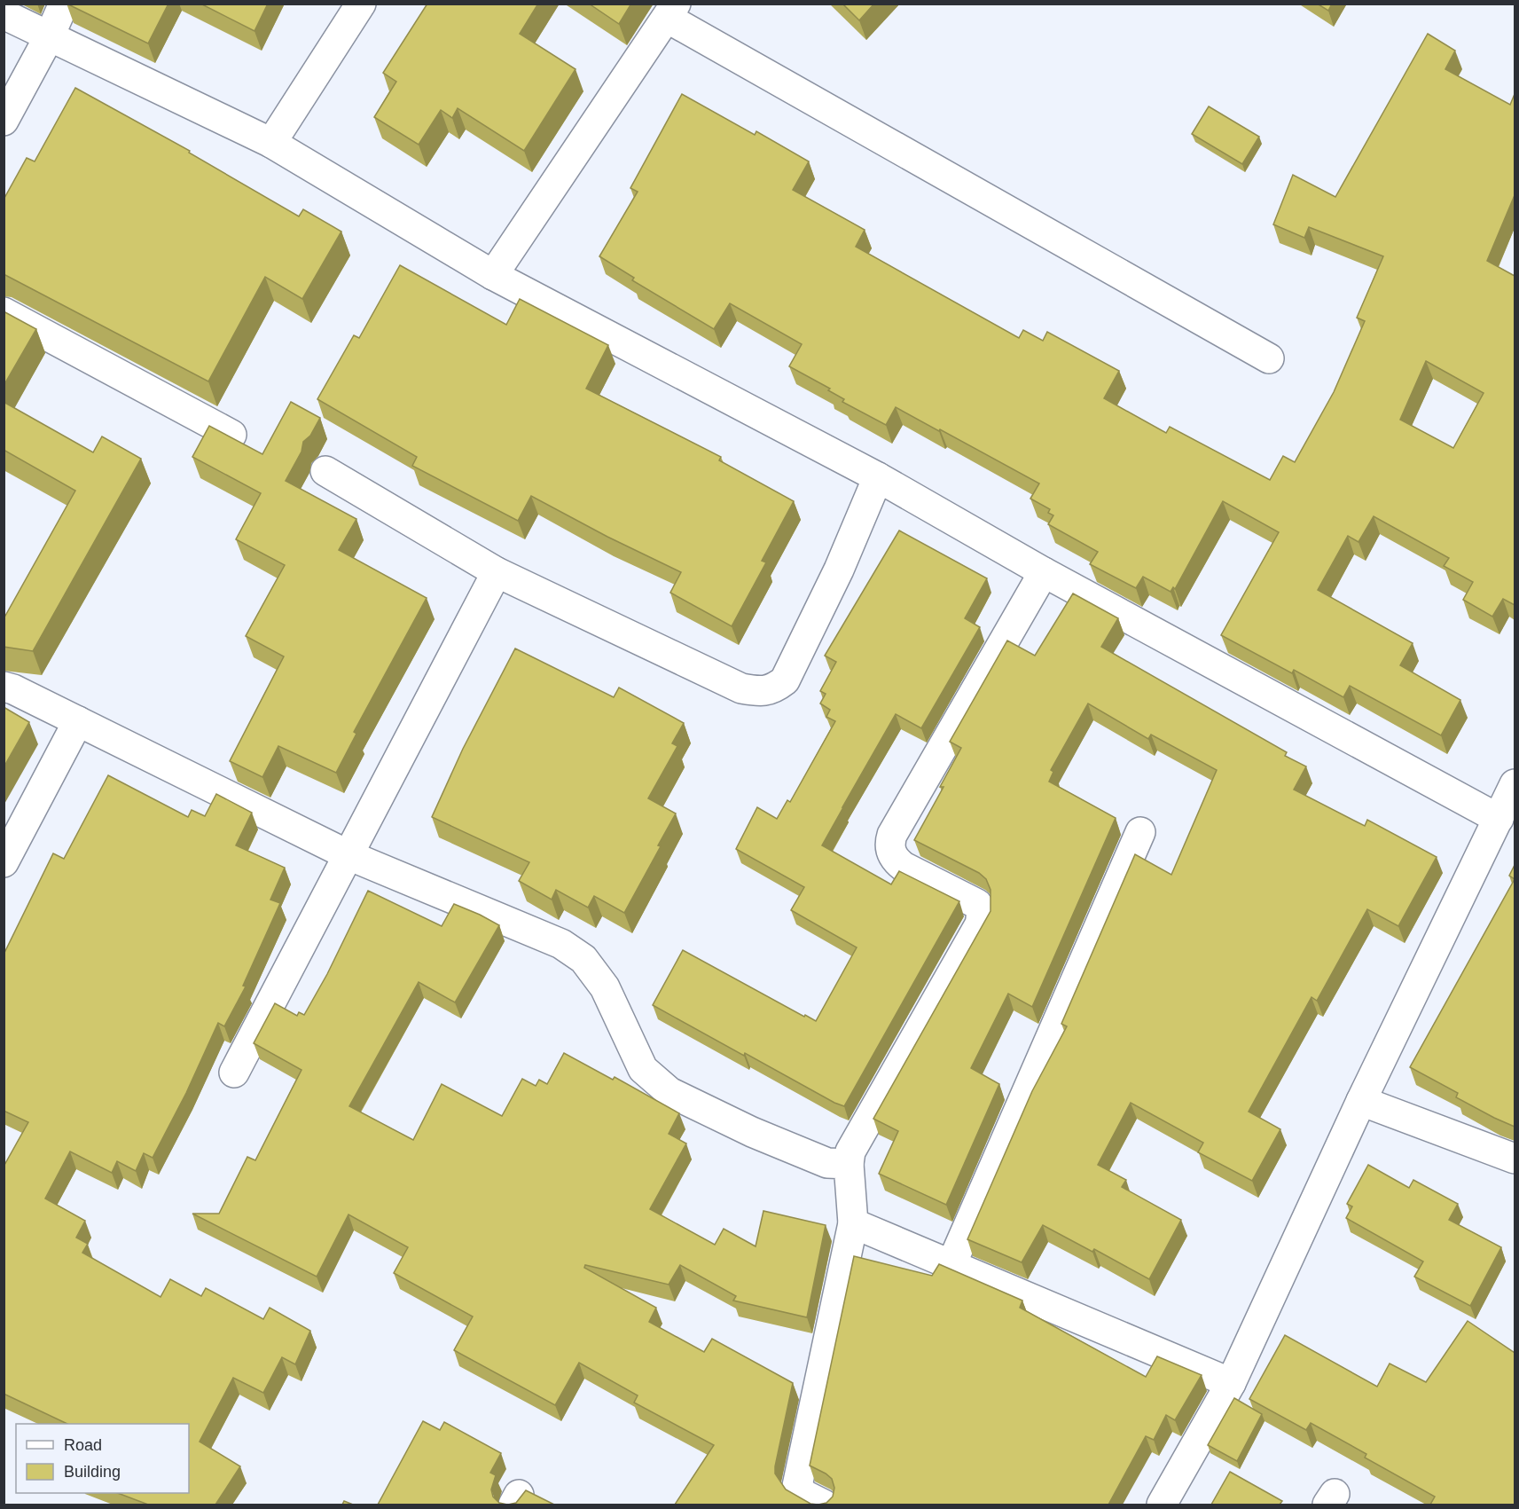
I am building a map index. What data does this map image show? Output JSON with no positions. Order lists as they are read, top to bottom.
{
  "legend": ["Road", "Building"]
}
